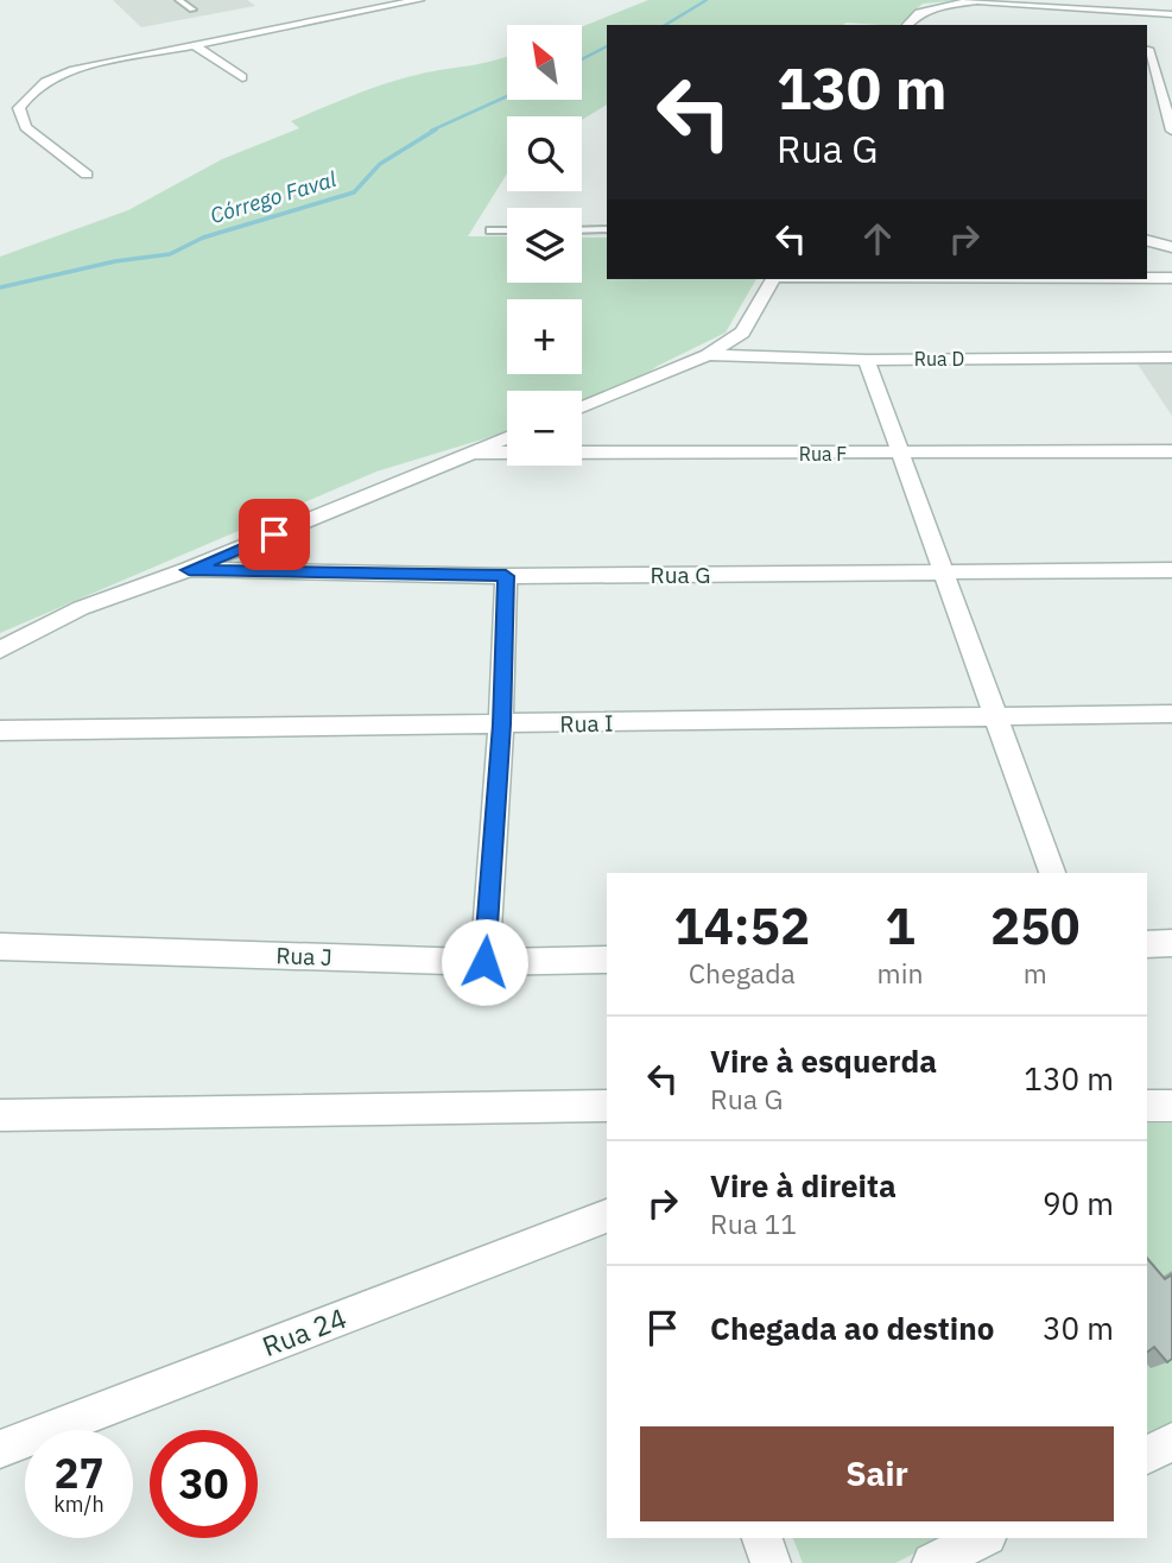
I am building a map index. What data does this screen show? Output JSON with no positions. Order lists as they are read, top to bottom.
{
  "streets": {
    "street": [
      "Rua D",
      "Rua F",
      "Rua G",
      "Rua I",
      "Rua J",
      "Rua 24"
    ]
  },
  "water": ["Córrego Faval"],
  "north": "top left",
  "page": {
    "map_buttons": ["+", "−"],
    "turn": ["130 m", "Rua G"],
    "eta": [
      "14:52",
      "Chegada",
      "1",
      "min",
      "250",
      "m"
    ],
    "list": [
      {
        "name": "Vire à esquerda",
        "note": "Rua G",
        "value": "130 m"
      },
      {
        "name": "Vire à direita",
        "note": "Rua 11",
        "value": "90 m"
      },
      {
        "name": "Chegada ao destino",
        "value": "30 m"
      }
    ],
    "buttons": "Sair",
    "speed": "27 km/h",
    "limit": "30"
  }
}
